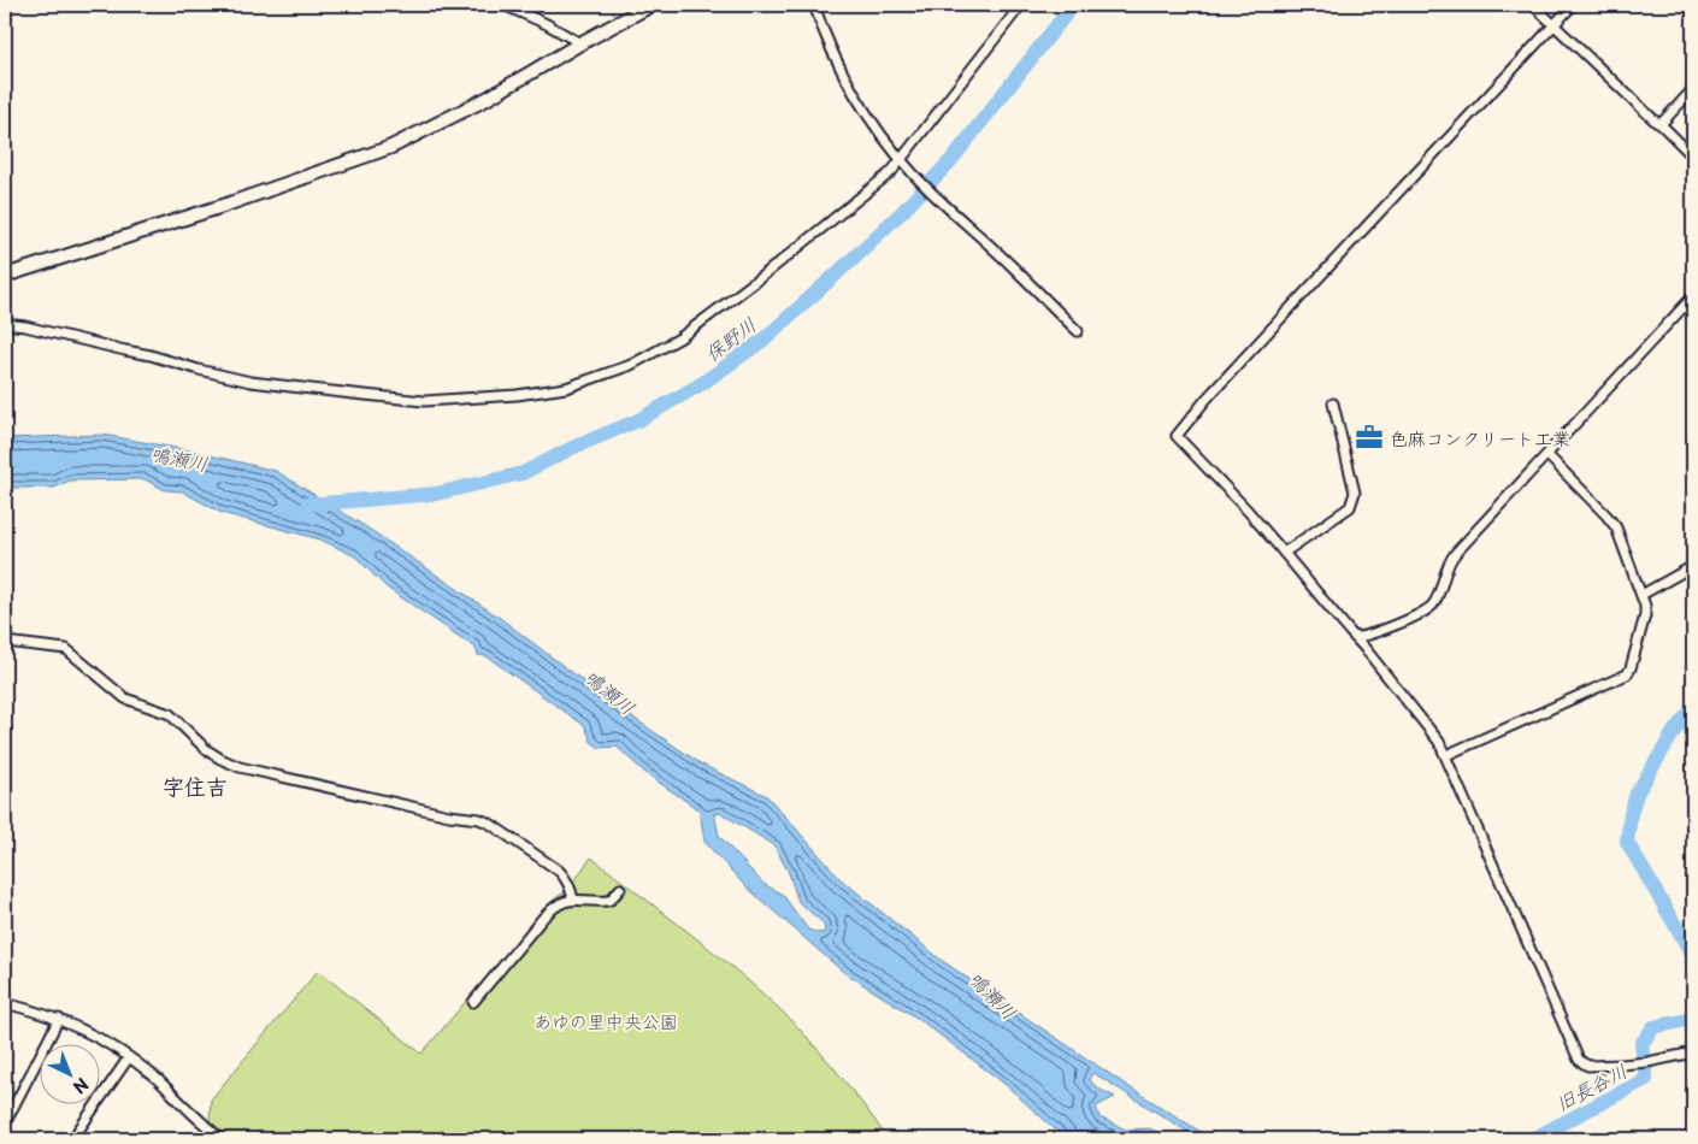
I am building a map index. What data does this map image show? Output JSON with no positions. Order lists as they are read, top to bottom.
{
  "districts": ["字住吉"],
  "water": ["保野川", "鳴瀬川", "旧長谷川"],
  "parks": ["あゆの里中央公園"],
  "places": {
    "office": ["色麻コンクリート工業"]
  },
  "north": "bottom right"
}
